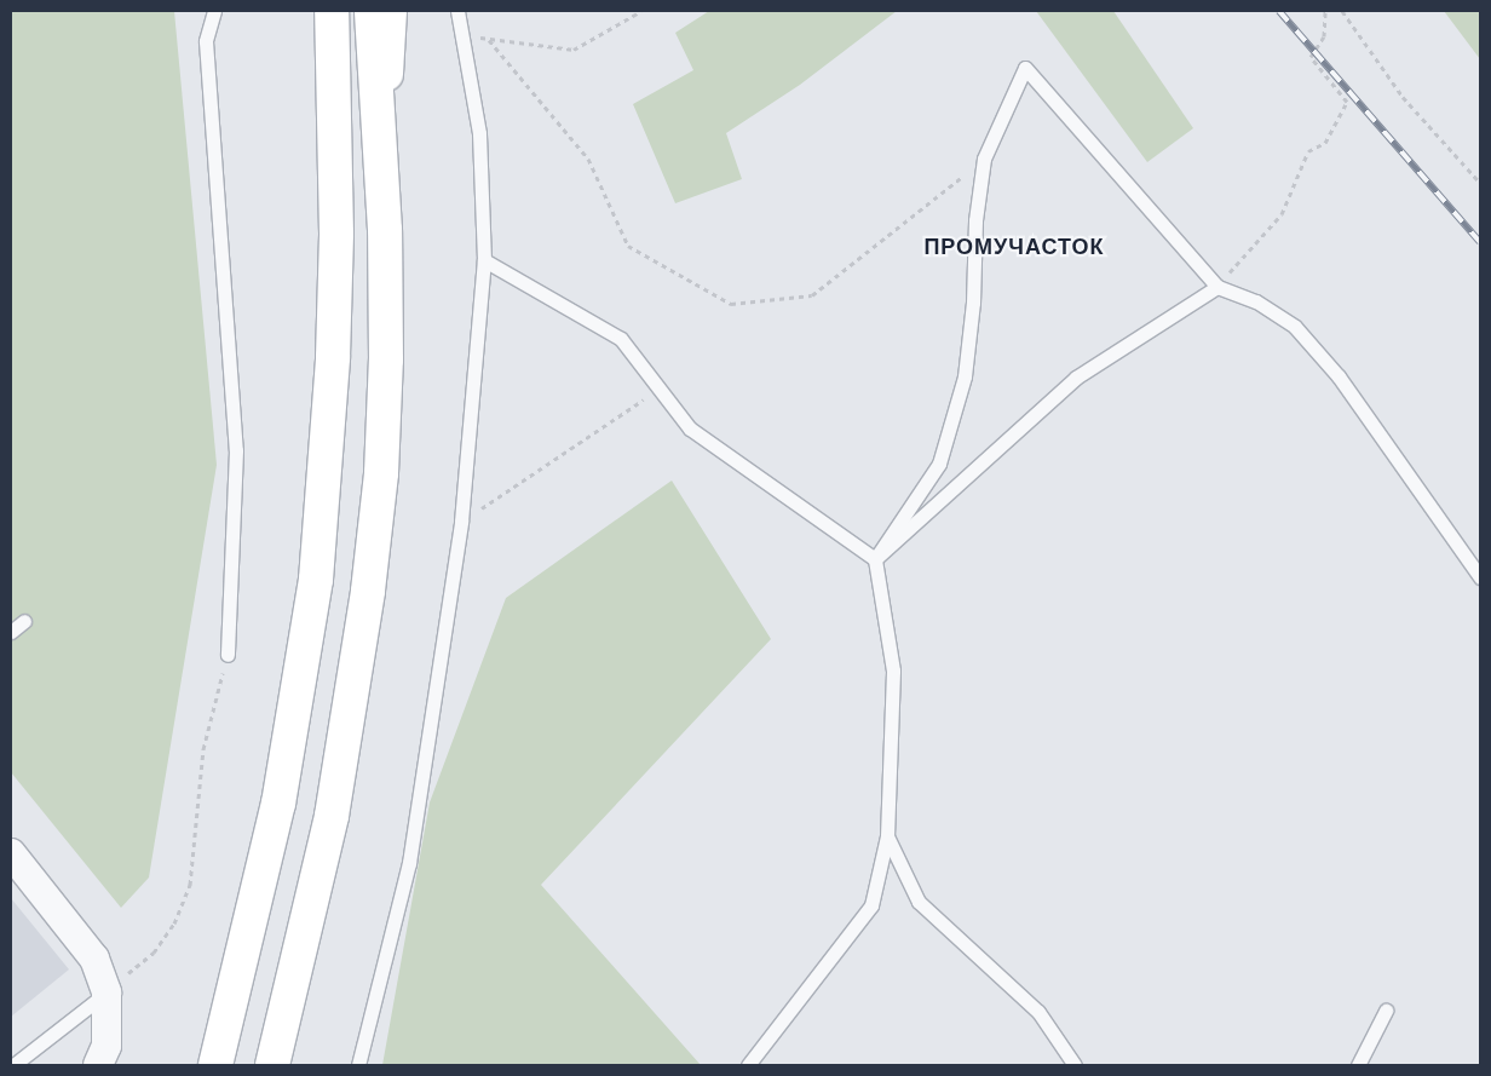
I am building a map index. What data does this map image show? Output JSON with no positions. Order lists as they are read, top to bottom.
{
  "districts": ["ПРОМУЧАСТОК"]
}
